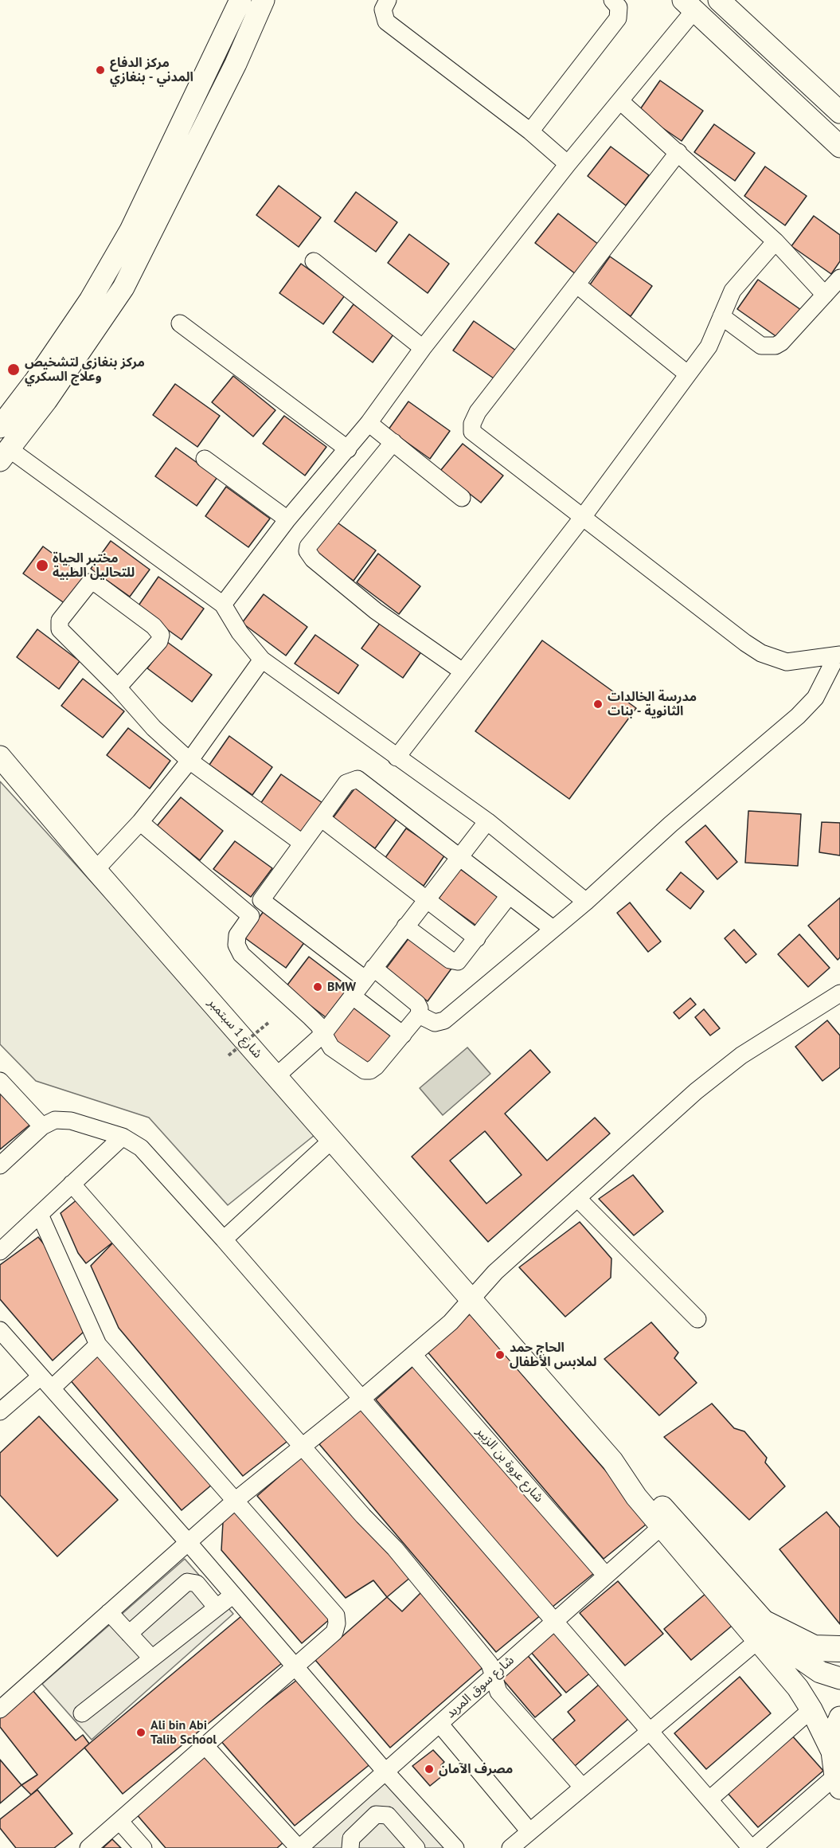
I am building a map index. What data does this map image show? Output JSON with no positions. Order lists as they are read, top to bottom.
{
  "streets": {
    "main road": ["شارع 1 سبتمبر"],
    "street": ["شارع عروة بن الزبير", "شارع سوق المربد"]
  },
  "crossings": [
    ["شارع عروة بن الزبير", "شارع سوق المربد"]
  ],
  "places": [
    "مركز الدفاع المدني - بنغازي",
    "مركز بنغازي لتشخيص وعلاج السكري",
    "مختبر الحياة للتحاليل الطبية",
    "مدرسة الخالدات الثانوية - بنات",
    "BMW",
    "الحاج حمد لملابس الأطفال",
    "Ali bin Abi Talib School",
    "مصرف الآمان"
  ]
}
